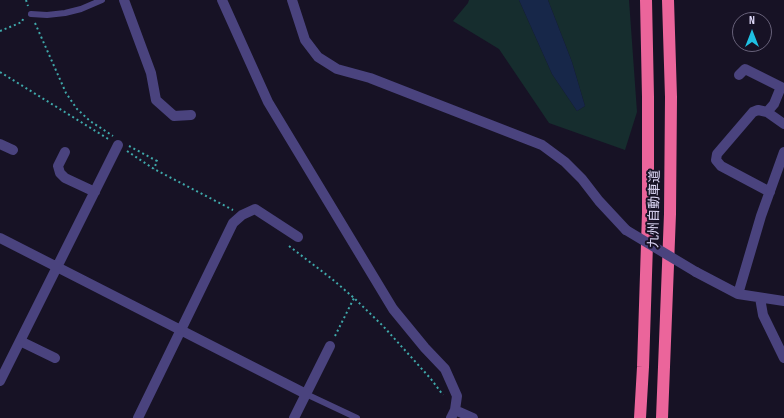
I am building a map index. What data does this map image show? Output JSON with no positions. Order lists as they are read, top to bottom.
{
  "streets": {
    "highway": ["九州自動車道"]
  },
  "north": "top"
}
